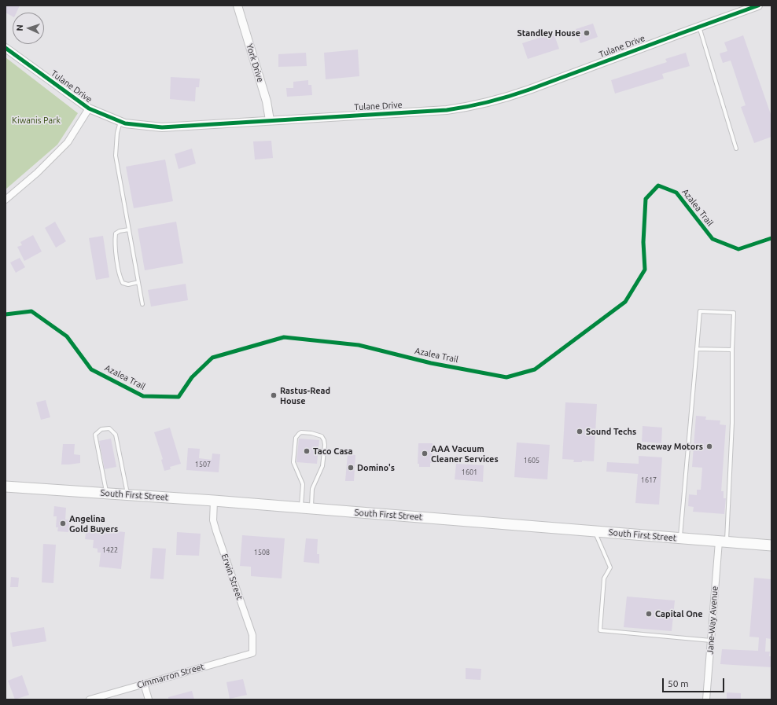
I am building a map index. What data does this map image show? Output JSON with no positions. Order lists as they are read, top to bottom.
{
  "streets": {
    "main road": ["South First Street"],
    "street": [
      "Tulane Drive",
      "York Drive",
      "Erwin Street",
      "Jane-Way Avenue",
      "Cimmarron Street"
    ],
    "cycle path": ["Azalea Trail"]
  },
  "crossings": [
    ["Tulane Drive", "York Drive"],
    ["South First Street", "Erwin Street"],
    ["South First Street", "Jane-Way Avenue"],
    ["Erwin Street", "Cimmarron Street"]
  ],
  "parks": ["Kiwanis Park"],
  "places": [
    "Standley House",
    "Rastus-Read House",
    "Sound Techs",
    "Raceway Motors",
    "Taco Casa",
    "AAA Vacuum Cleaner Services",
    "Domino's",
    "Angelina Gold Buyers",
    "Capital One"
  ],
  "house_numbers": [
    "1605",
    "1507",
    "1601",
    "1617",
    "1422",
    "1508"
  ],
  "scale_bar": "50 m",
  "north": "left"
}
